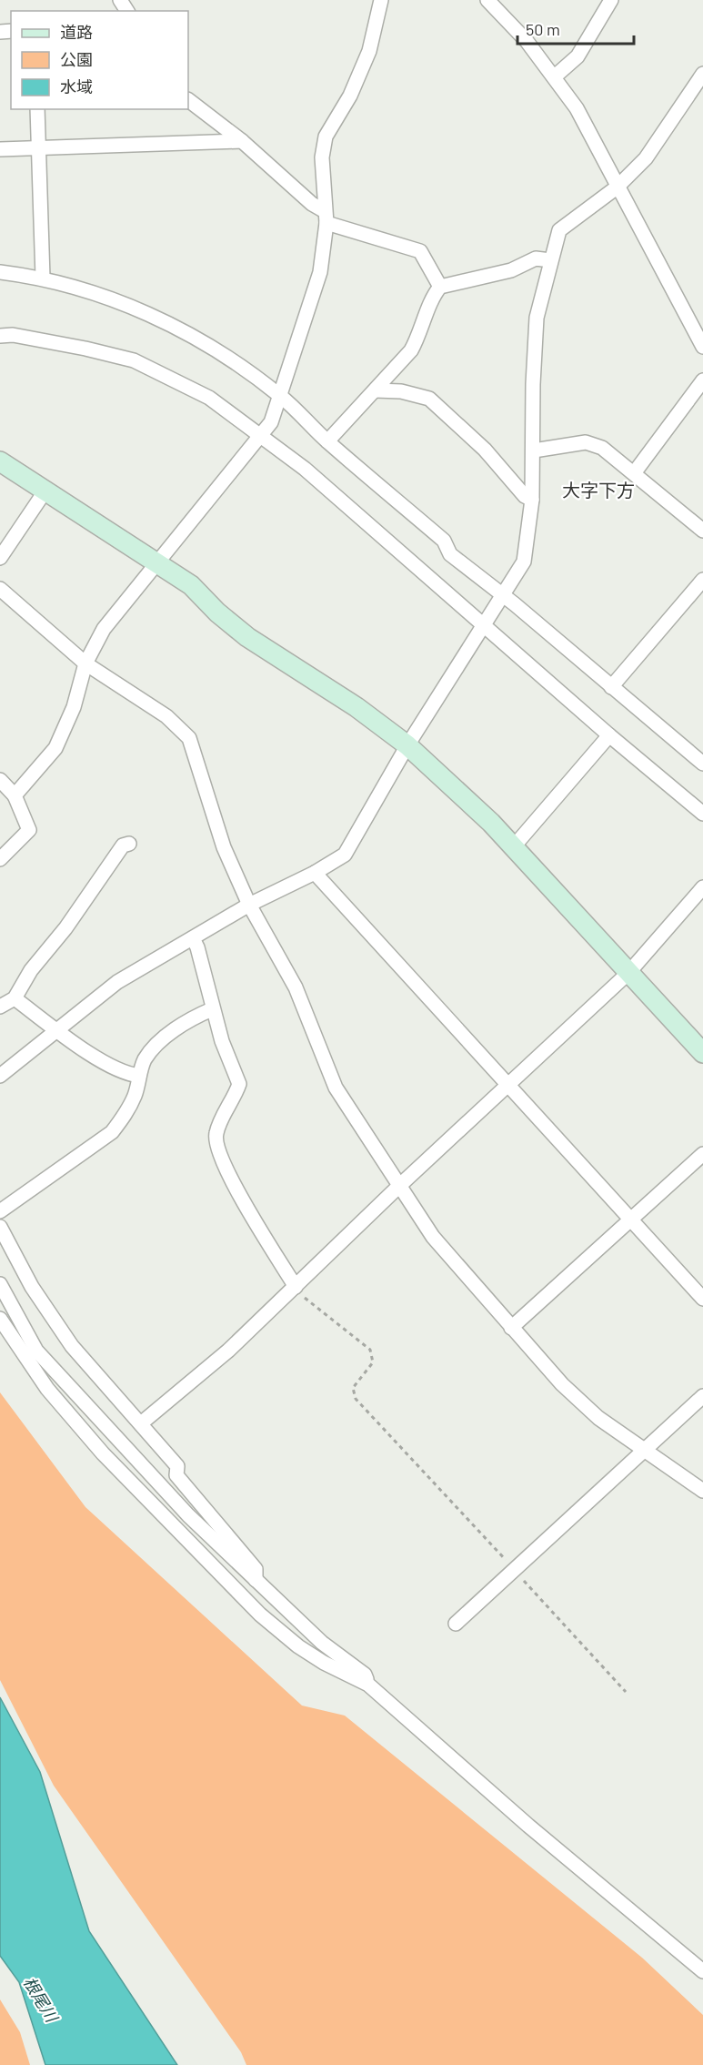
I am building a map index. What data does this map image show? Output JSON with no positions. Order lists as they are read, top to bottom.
{
  "districts": ["大字下方"],
  "water": ["根尾川"],
  "legend": ["道路", "公園", "水域"],
  "scale_bar": "50 m"
}
